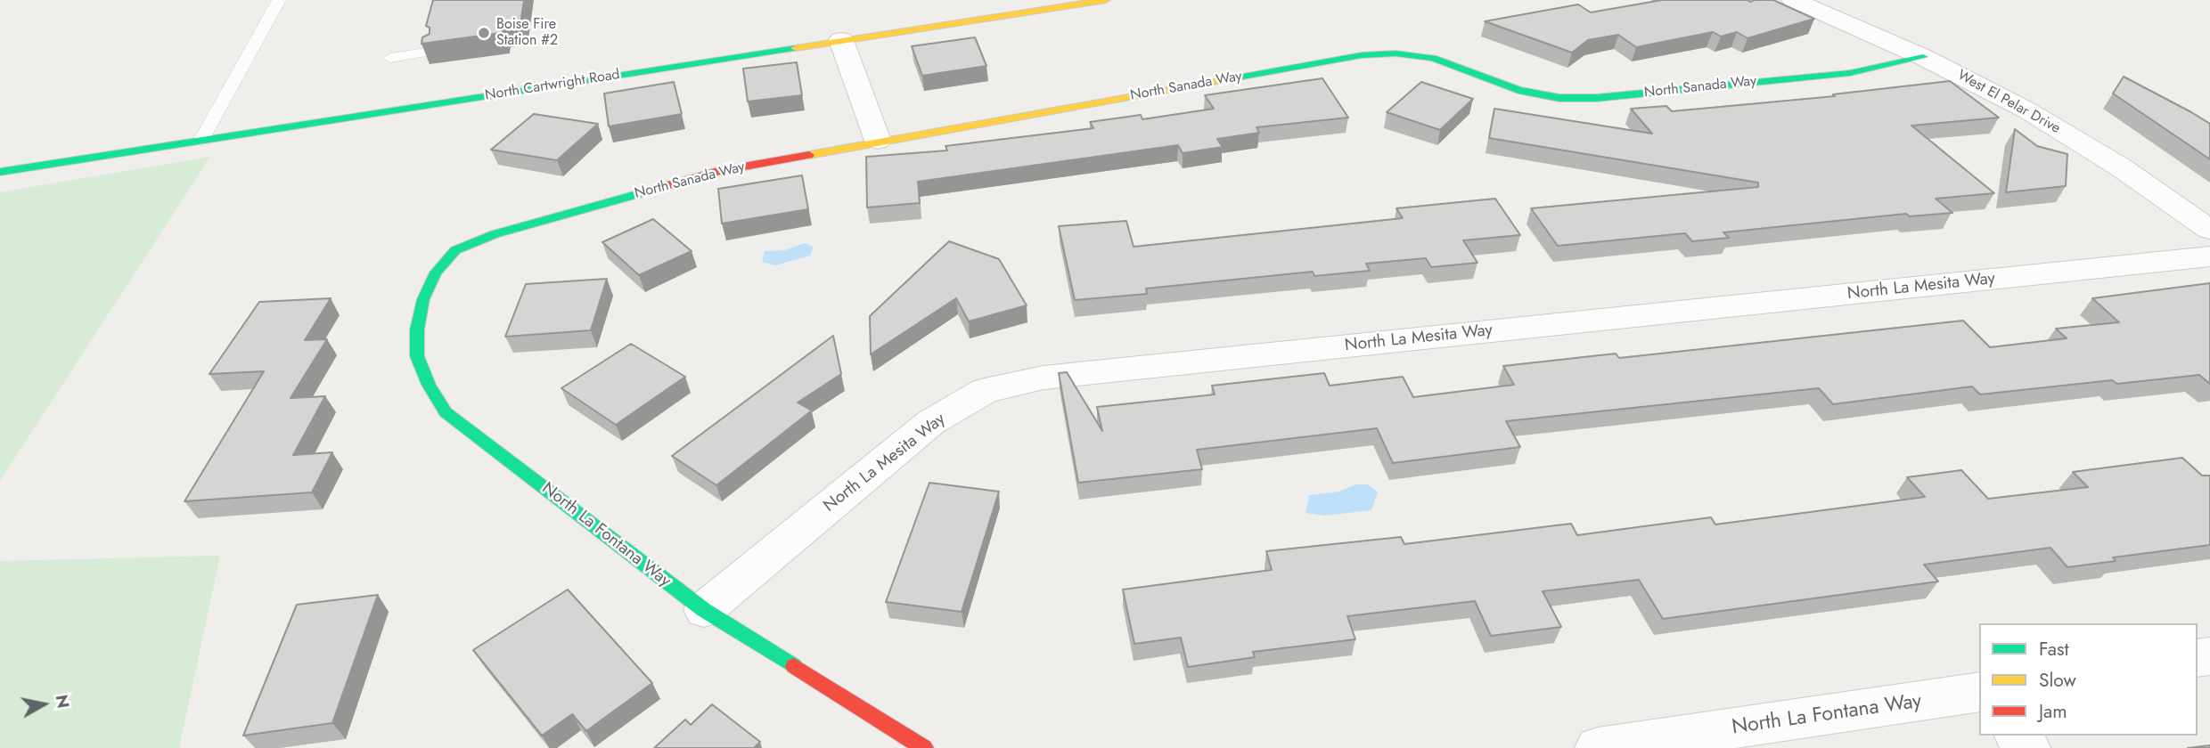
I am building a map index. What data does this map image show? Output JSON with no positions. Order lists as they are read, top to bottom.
{
  "streets": {
    "street": [
      "North Cartwright Road",
      "North Sanada Way",
      "West El Pelar Drive",
      "North La Mesita Way",
      "North La Fontana Way"
    ]
  },
  "crossings": [
    ["North Sanada Way", "West El Pelar Drive"],
    ["North Sanada Way", "North La Fontana Way"],
    ["North La Mesita Way", "North La Fontana Way"]
  ],
  "places": ["Boise Fire Station #2"],
  "legend": ["Fast", "Slow", "Jam"],
  "north": "right"
}
